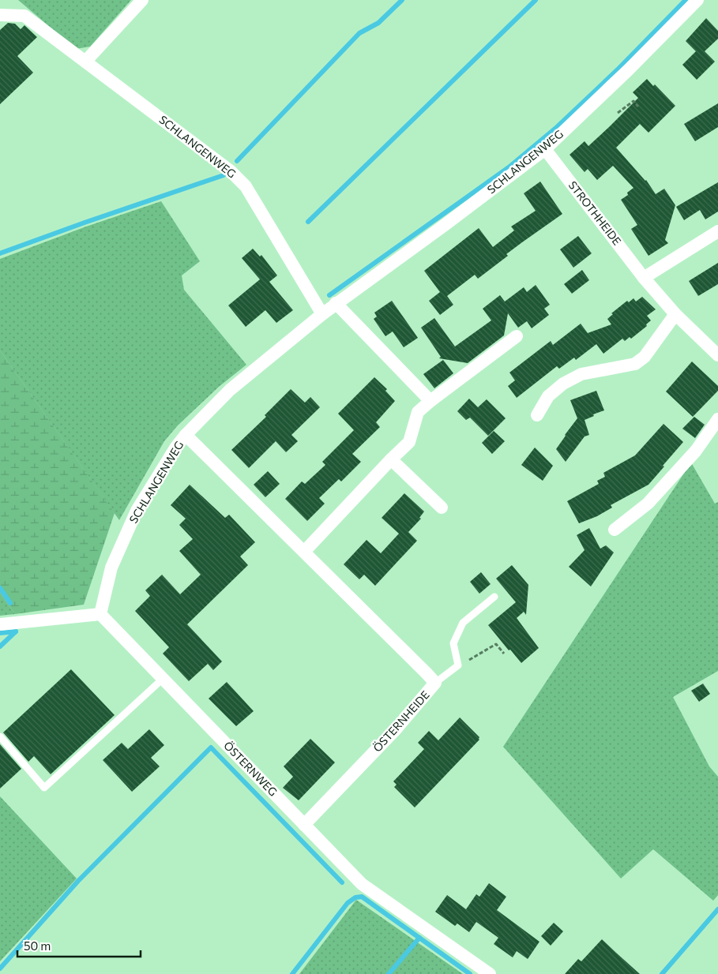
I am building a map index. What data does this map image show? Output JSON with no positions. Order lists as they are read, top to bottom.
{
  "streets": {
    "street": [
      "SCHLANGENWEG",
      "STROTHHEIDE",
      "ÖSTERNHEIDE",
      "ÖSTERNWEG"
    ]
  },
  "crossings": [
    ["SCHLANGENWEG", "STROTHHEIDE"],
    ["SCHLANGENWEG", "ÖSTERNHEIDE"],
    ["SCHLANGENWEG", "ÖSTERNWEG"],
    ["ÖSTERNHEIDE", "ÖSTERNWEG"]
  ],
  "scale_bar": "50 m"
}
